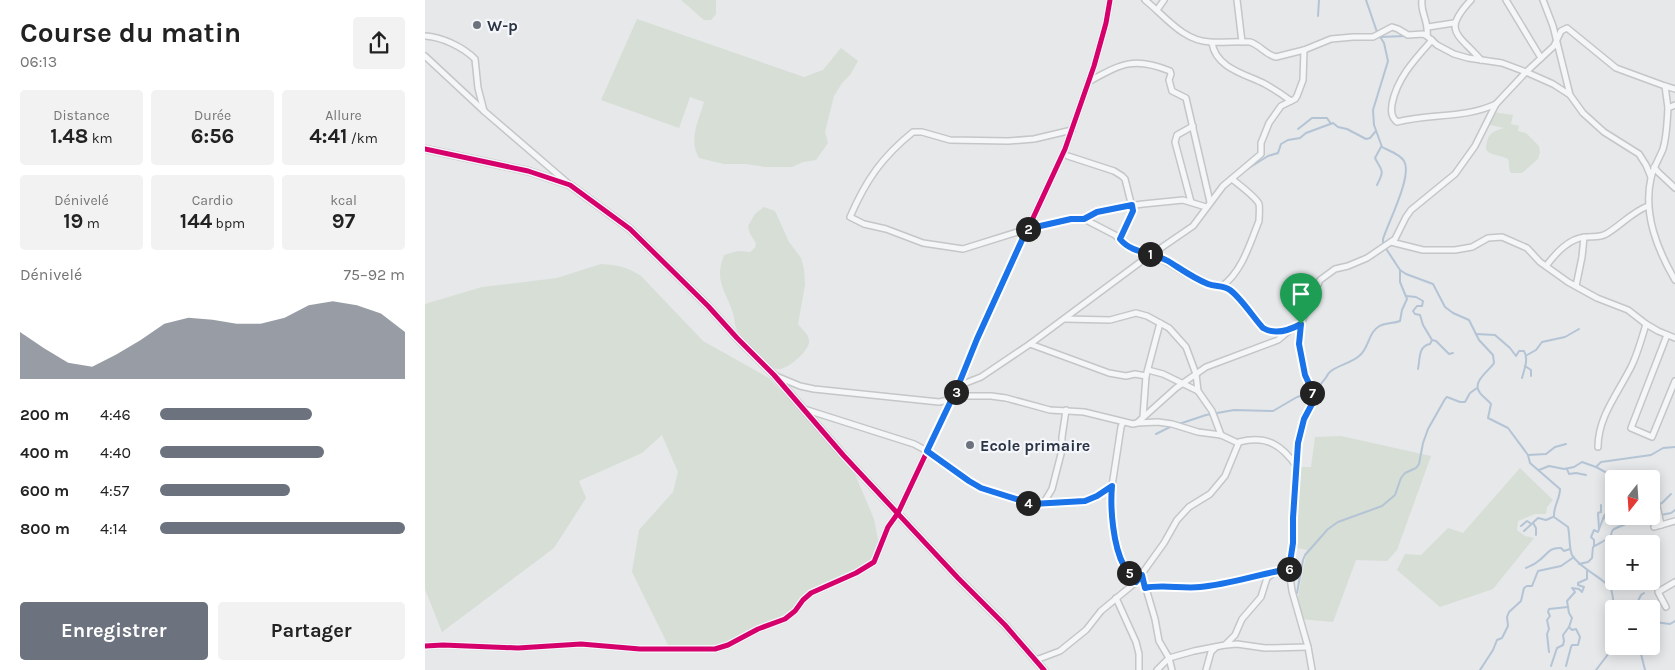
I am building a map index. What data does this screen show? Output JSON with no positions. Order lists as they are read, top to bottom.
{
  "places": ["W-p", "Ecole primaire"],
  "north": "bottom",
  "page": {
    "heading": ["Course du matin", "06:13"],
    "stats": [
      ["Distance", "1.48 km"],
      ["Durée", "6:56"],
      ["Allure", "4:41 /km"],
      ["Dénivelé", "19 m"],
      ["Cardio", "144 bpm"],
      ["kcal", "97"]
    ],
    "pins": [
      "2",
      "1",
      "3",
      "7",
      "4",
      "6",
      "5"
    ],
    "chart": ["Dénivelé", "75–92 m"],
    "list": [
      {
        "name": "200 m",
        "note": "4:46"
      },
      {
        "name": "400 m",
        "note": "4:40"
      },
      {
        "name": "600 m",
        "note": "4:57"
      },
      {
        "name": "800 m",
        "note": "4:14"
      }
    ],
    "map_buttons": ["+", "−"],
    "buttons": ["Enregistrer", "Partager"]
  }
}
